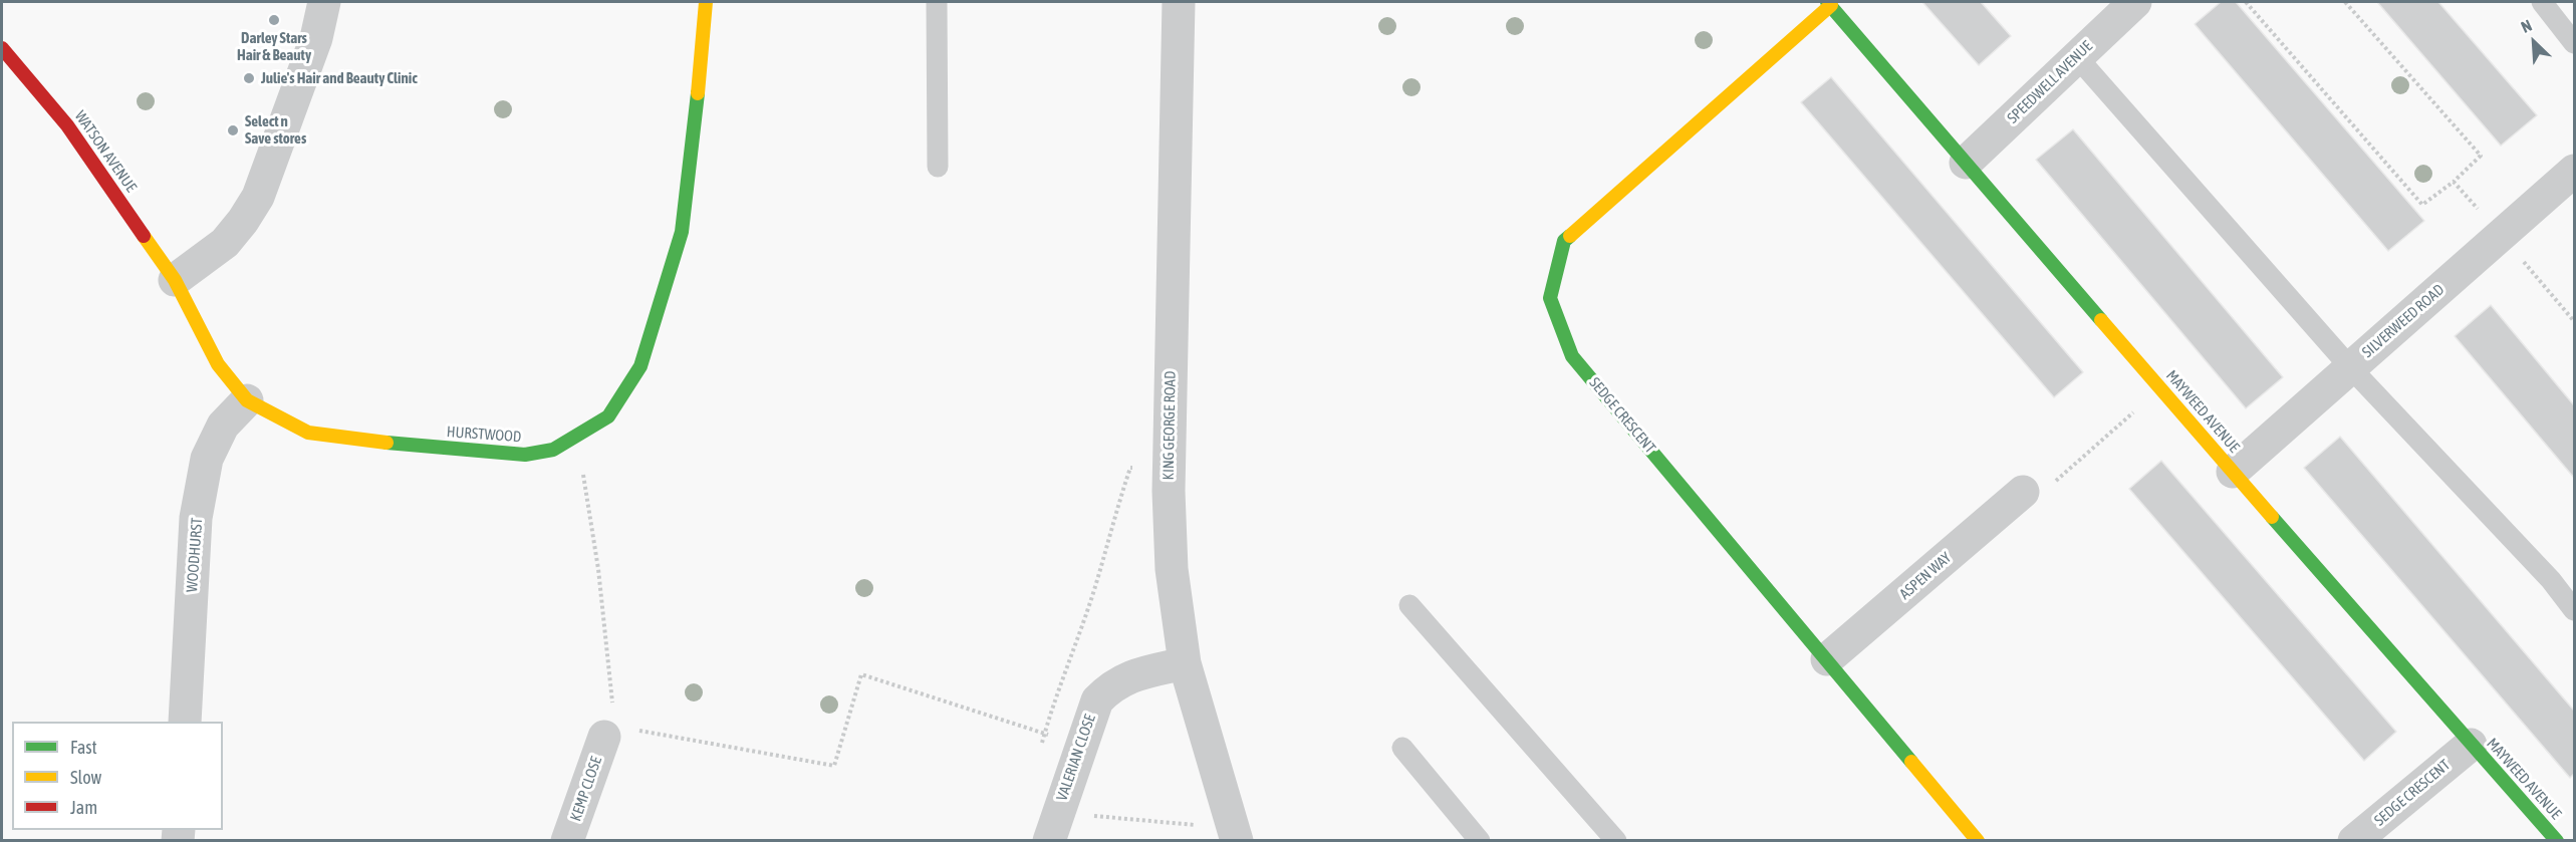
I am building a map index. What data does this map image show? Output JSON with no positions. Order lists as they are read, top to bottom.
{
  "streets": {
    "street": [
      "SPEEDWELL AVENUE",
      "WATSON AVENUE",
      "SILVERWEED ROAD",
      "MAYWEED AVENUE",
      "SEDGE CRESCENT",
      "KING GEORGE ROAD",
      "HURSTWOOD",
      "WOODHURST",
      "ASPEN WAY",
      "VALERIAN CLOSE",
      "KEMP CLOSE"
    ]
  },
  "crossings": [
    ["SPEEDWELL AVENUE", "MAYWEED AVENUE"],
    ["WATSON AVENUE", "HURSTWOOD"],
    ["SILVERWEED ROAD", "MAYWEED AVENUE"],
    ["MAYWEED AVENUE", "SEDGE CRESCENT"],
    ["SEDGE CRESCENT", "ASPEN WAY"],
    ["KING GEORGE ROAD", "VALERIAN CLOSE"],
    ["HURSTWOOD", "WOODHURST"]
  ],
  "places": ["Darley Stars Hair & Beauty", "Julie's Hair and Beauty Clinic", "Select n Save stores"],
  "legend": ["Fast", "Slow", "Jam"],
  "north": "top left"
}
